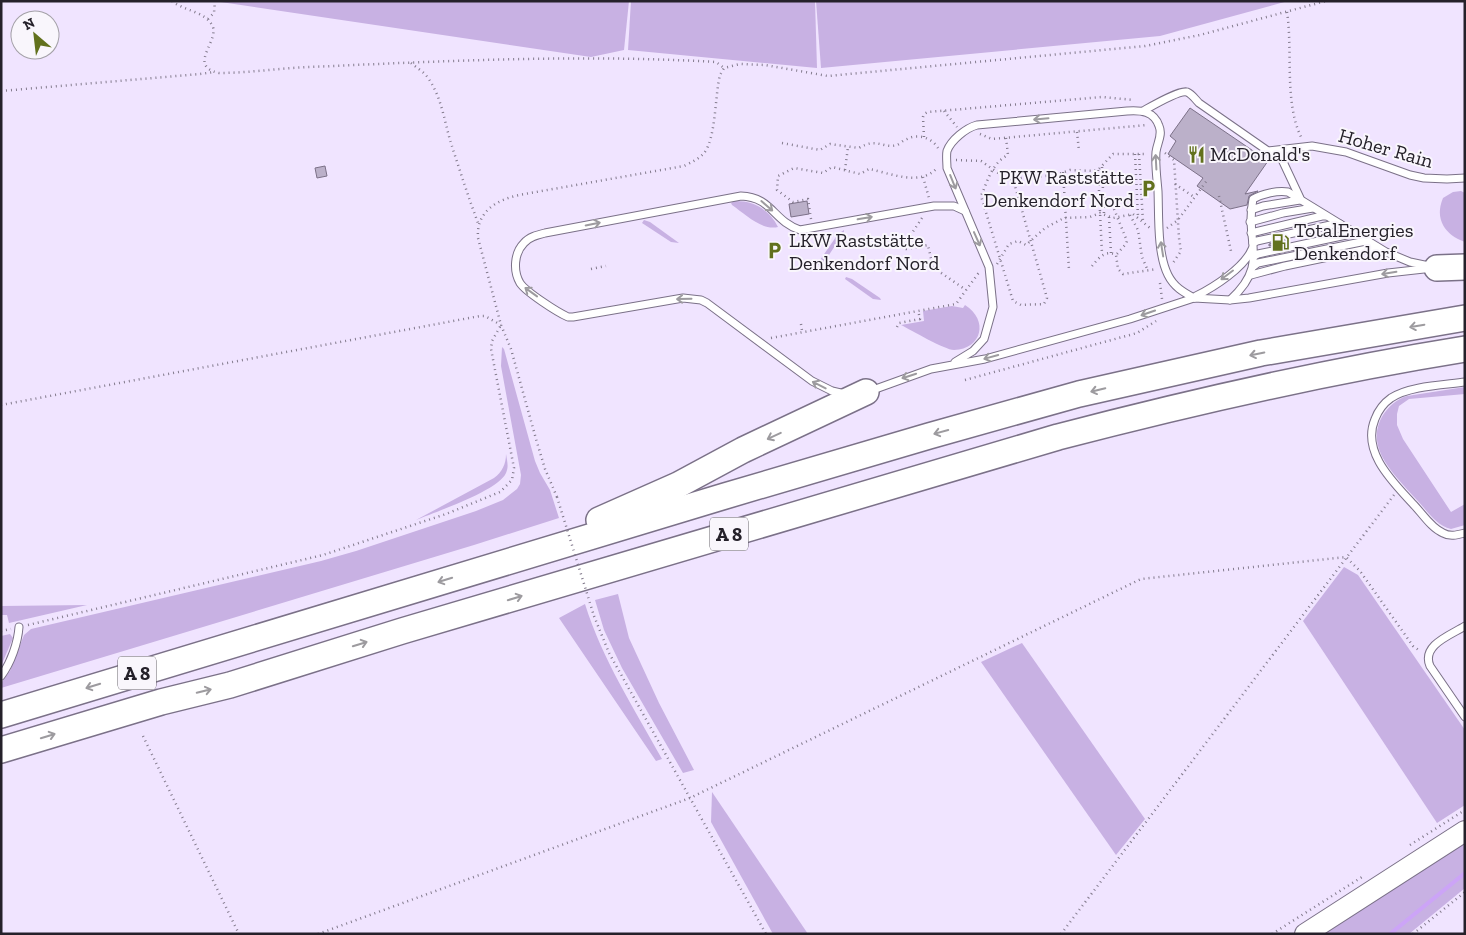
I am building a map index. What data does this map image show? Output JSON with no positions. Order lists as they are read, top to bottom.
{
  "streets": {
    "highway": ["A 8"],
    "lane": ["Hoher Rain"]
  },
  "places": {
    "restaurant": ["McDonald's"],
    "parking": ["PKW Raststätte Denkendorf Nord", "LKW Raststätte Denkendorf Nord"],
    "fuel station": ["TotalEnergies Denkendorf"]
  },
  "north": "top left"
}
